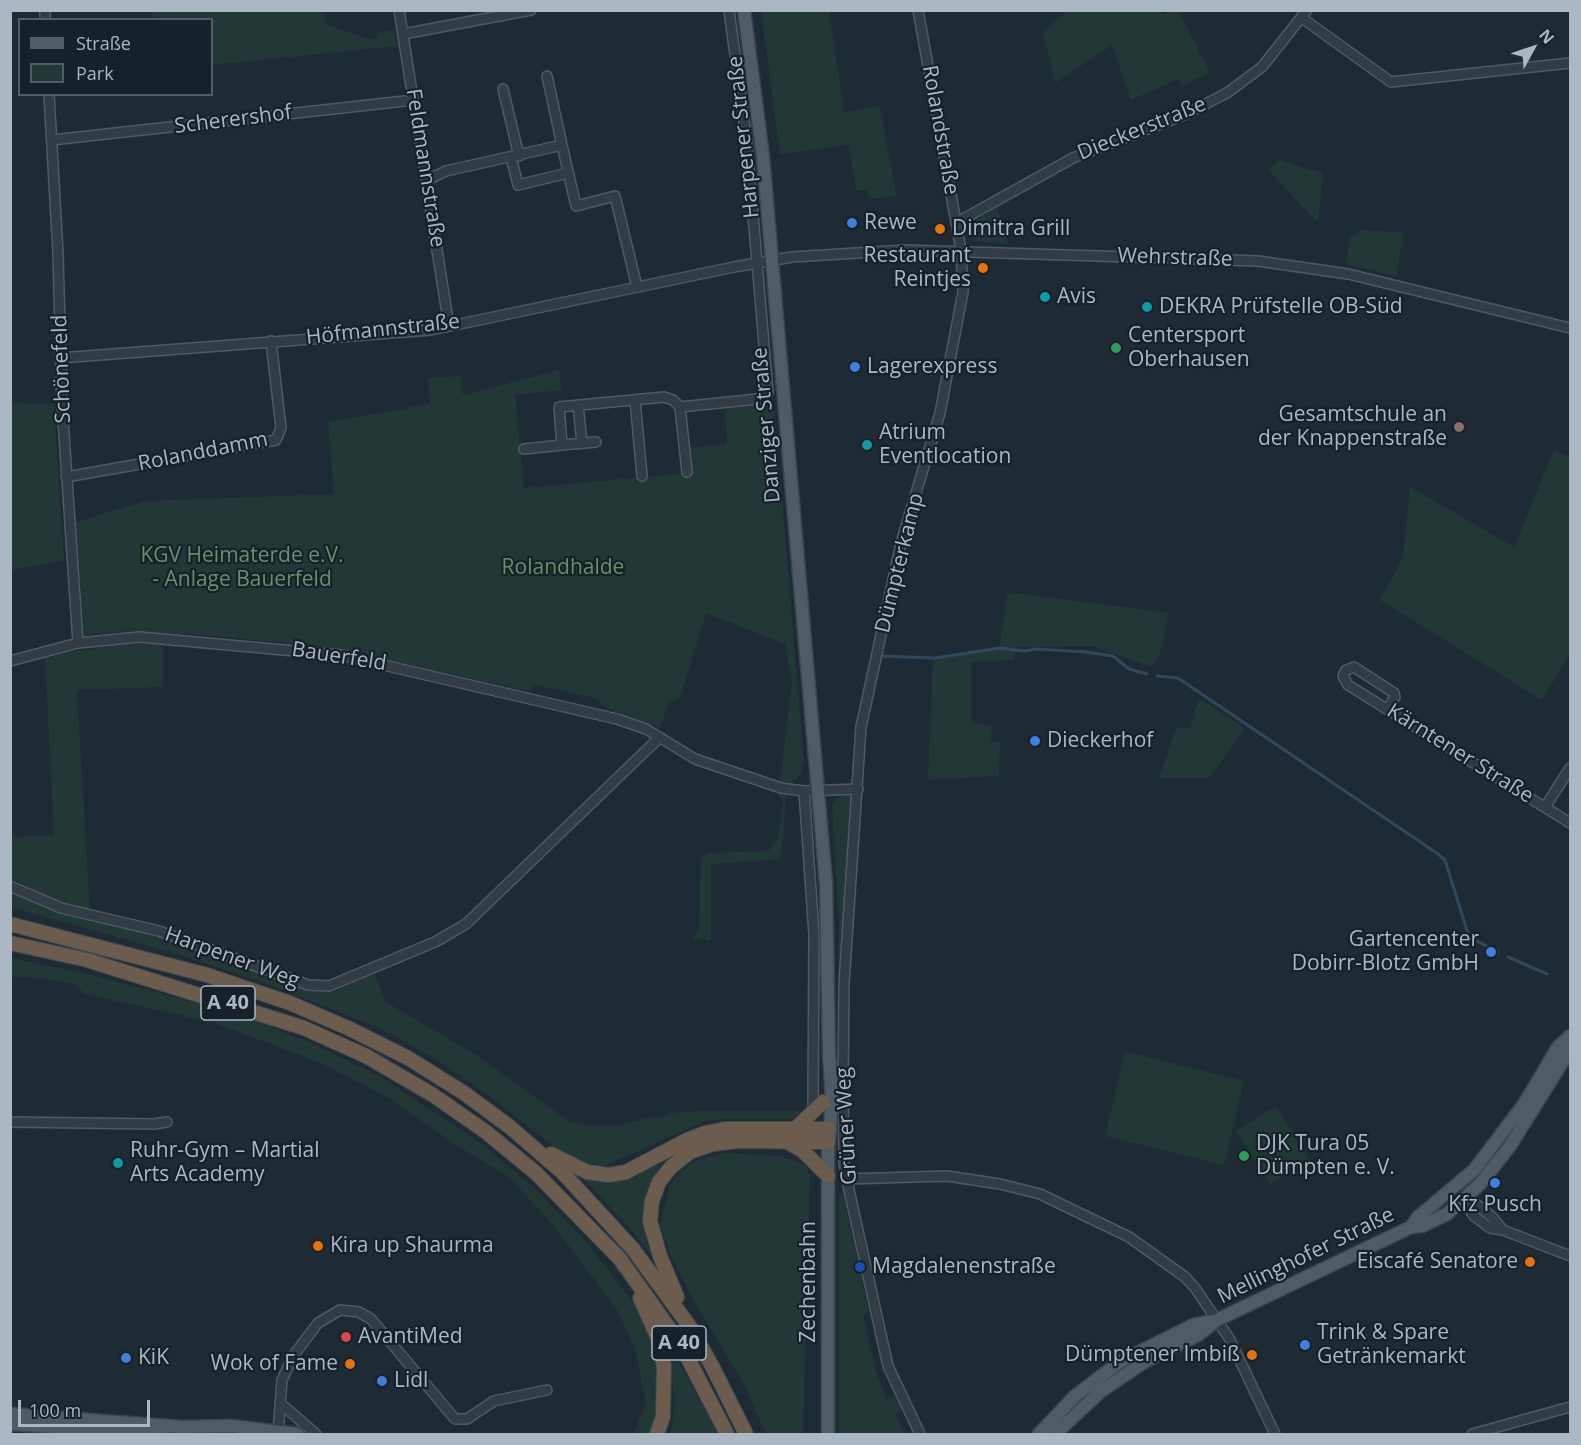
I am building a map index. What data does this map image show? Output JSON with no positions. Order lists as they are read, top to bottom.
{
  "streets": {
    "highway": ["A 40"],
    "main road": ["Danziger Straße", "Mellinghofer Straße", "Zechenbahn"],
    "street": [
      "Scherershof",
      "Dieckerstraße",
      "Rolandstraße",
      "Harpener Straße",
      "Feldmannstraße",
      "Wehrstraße",
      "Höfmannstraße",
      "Schönefeld",
      "Rolanddamm",
      "Dümpterkamp",
      "Bauerfeld",
      "Kärntener Straße",
      "Harpener Weg",
      "Grüner Weg"
    ]
  },
  "crossings": [
    ["Scherershof", "Feldmannstraße"],
    ["Scherershof", "Schönefeld"],
    ["Dieckerstraße", "Rolandstraße"],
    ["Rolandstraße", "Wehrstraße"],
    ["Rolandstraße", "Dümpterkamp"],
    ["Harpener Straße", "Höfmannstraße"],
    ["Harpener Straße", "Danziger Straße"],
    ["Feldmannstraße", "Höfmannstraße"],
    ["Wehrstraße", "Höfmannstraße"],
    ["Wehrstraße", "Danziger Straße"],
    ["Wehrstraße", "Dümpterkamp"],
    ["Höfmannstraße", "Schönefeld"],
    ["Höfmannstraße", "Danziger Straße"],
    ["Höfmannstraße", "Rolanddamm"],
    ["Schönefeld", "Rolanddamm"],
    ["Schönefeld", "Bauerfeld"],
    ["Danziger Straße", "Bauerfeld"],
    ["Danziger Straße", "Zechenbahn"],
    ["Dümpterkamp", "Bauerfeld"],
    ["Dümpterkamp", "Grüner Weg"],
    ["Bauerfeld", "Harpener Weg"],
    ["Bauerfeld", "Zechenbahn"]
  ],
  "parks": ["KGV Heimaterde e.V. - Anlage Bauerfeld", "Rolandhalde"],
  "places": [
    "Rewe",
    "Dimitra Grill",
    "Restaurant Reintjes",
    "Avis",
    "DEKRA Prüfstelle OB-Süd",
    "Centersport Oberhausen",
    "Lagerexpress",
    "Gesamtschule an der Knappenstraße",
    "Atrium Eventlocation",
    "Dieckerhof",
    "Gartencenter Dobirr-Blotz GmbH",
    "DJK Tura 05 Dümpten e. V.",
    "Ruhr-Gym – Martial Arts Academy",
    "Kfz Pusch",
    "Kira up Shaurma",
    "Eiscafé Senatore",
    "Magdalenenstraße",
    "AvantiMed",
    "Trink & Spare Getränkemarkt",
    "Dümptener Imbiß",
    "KiK",
    "Wok of Fame",
    "Lidl"
  ],
  "legend": ["Straße", "Park"],
  "scale_bar": "100 m",
  "north": "top right"
}
